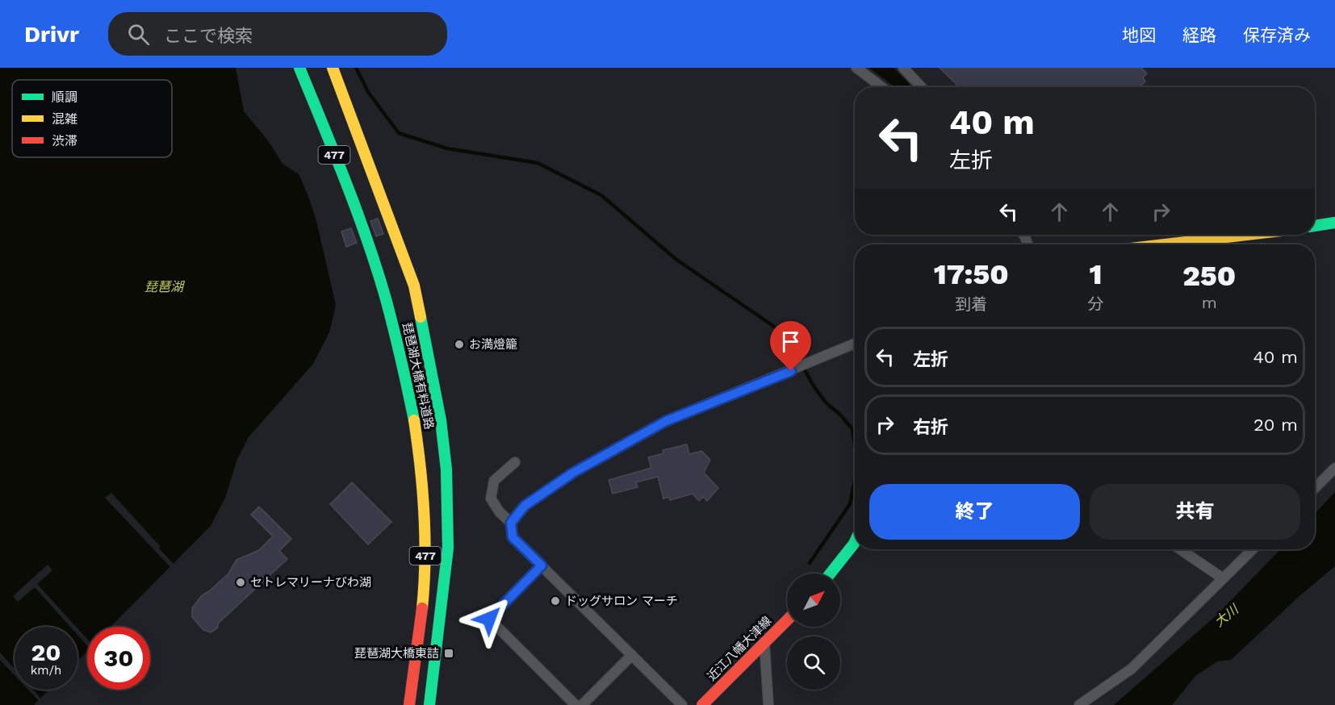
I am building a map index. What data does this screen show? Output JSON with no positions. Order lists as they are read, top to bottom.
{
  "streets": {
    "main road": ["477", "琵琶湖大橋有料道路", "近江八幡大津線"]
  },
  "water": ["琵琶湖", "大川"],
  "places": {
    "other": ["お満燈籠", "セトレマリーナびわ湖", "ドッグサロン マーチ"],
    "transit": ["琵琶湖大橋東詰"]
  },
  "legend": ["順調", "混雑", "渋滞"],
  "north": "top right",
  "page": {
    "header": "Drivr",
    "search": "ここで検索",
    "nav": ["地図", "経路", "保存済み"],
    "turn": ["40 m", "左折"],
    "eta": [
      "17:50",
      "到着",
      "1",
      "分",
      "250",
      "m"
    ],
    "list": [
      {
        "name": "左折",
        "value": "40 m"
      },
      {
        "name": "右折",
        "value": "20 m"
      }
    ],
    "buttons": ["終了", "共有"],
    "speed": "20 km/h",
    "limit": "30"
  }
}
